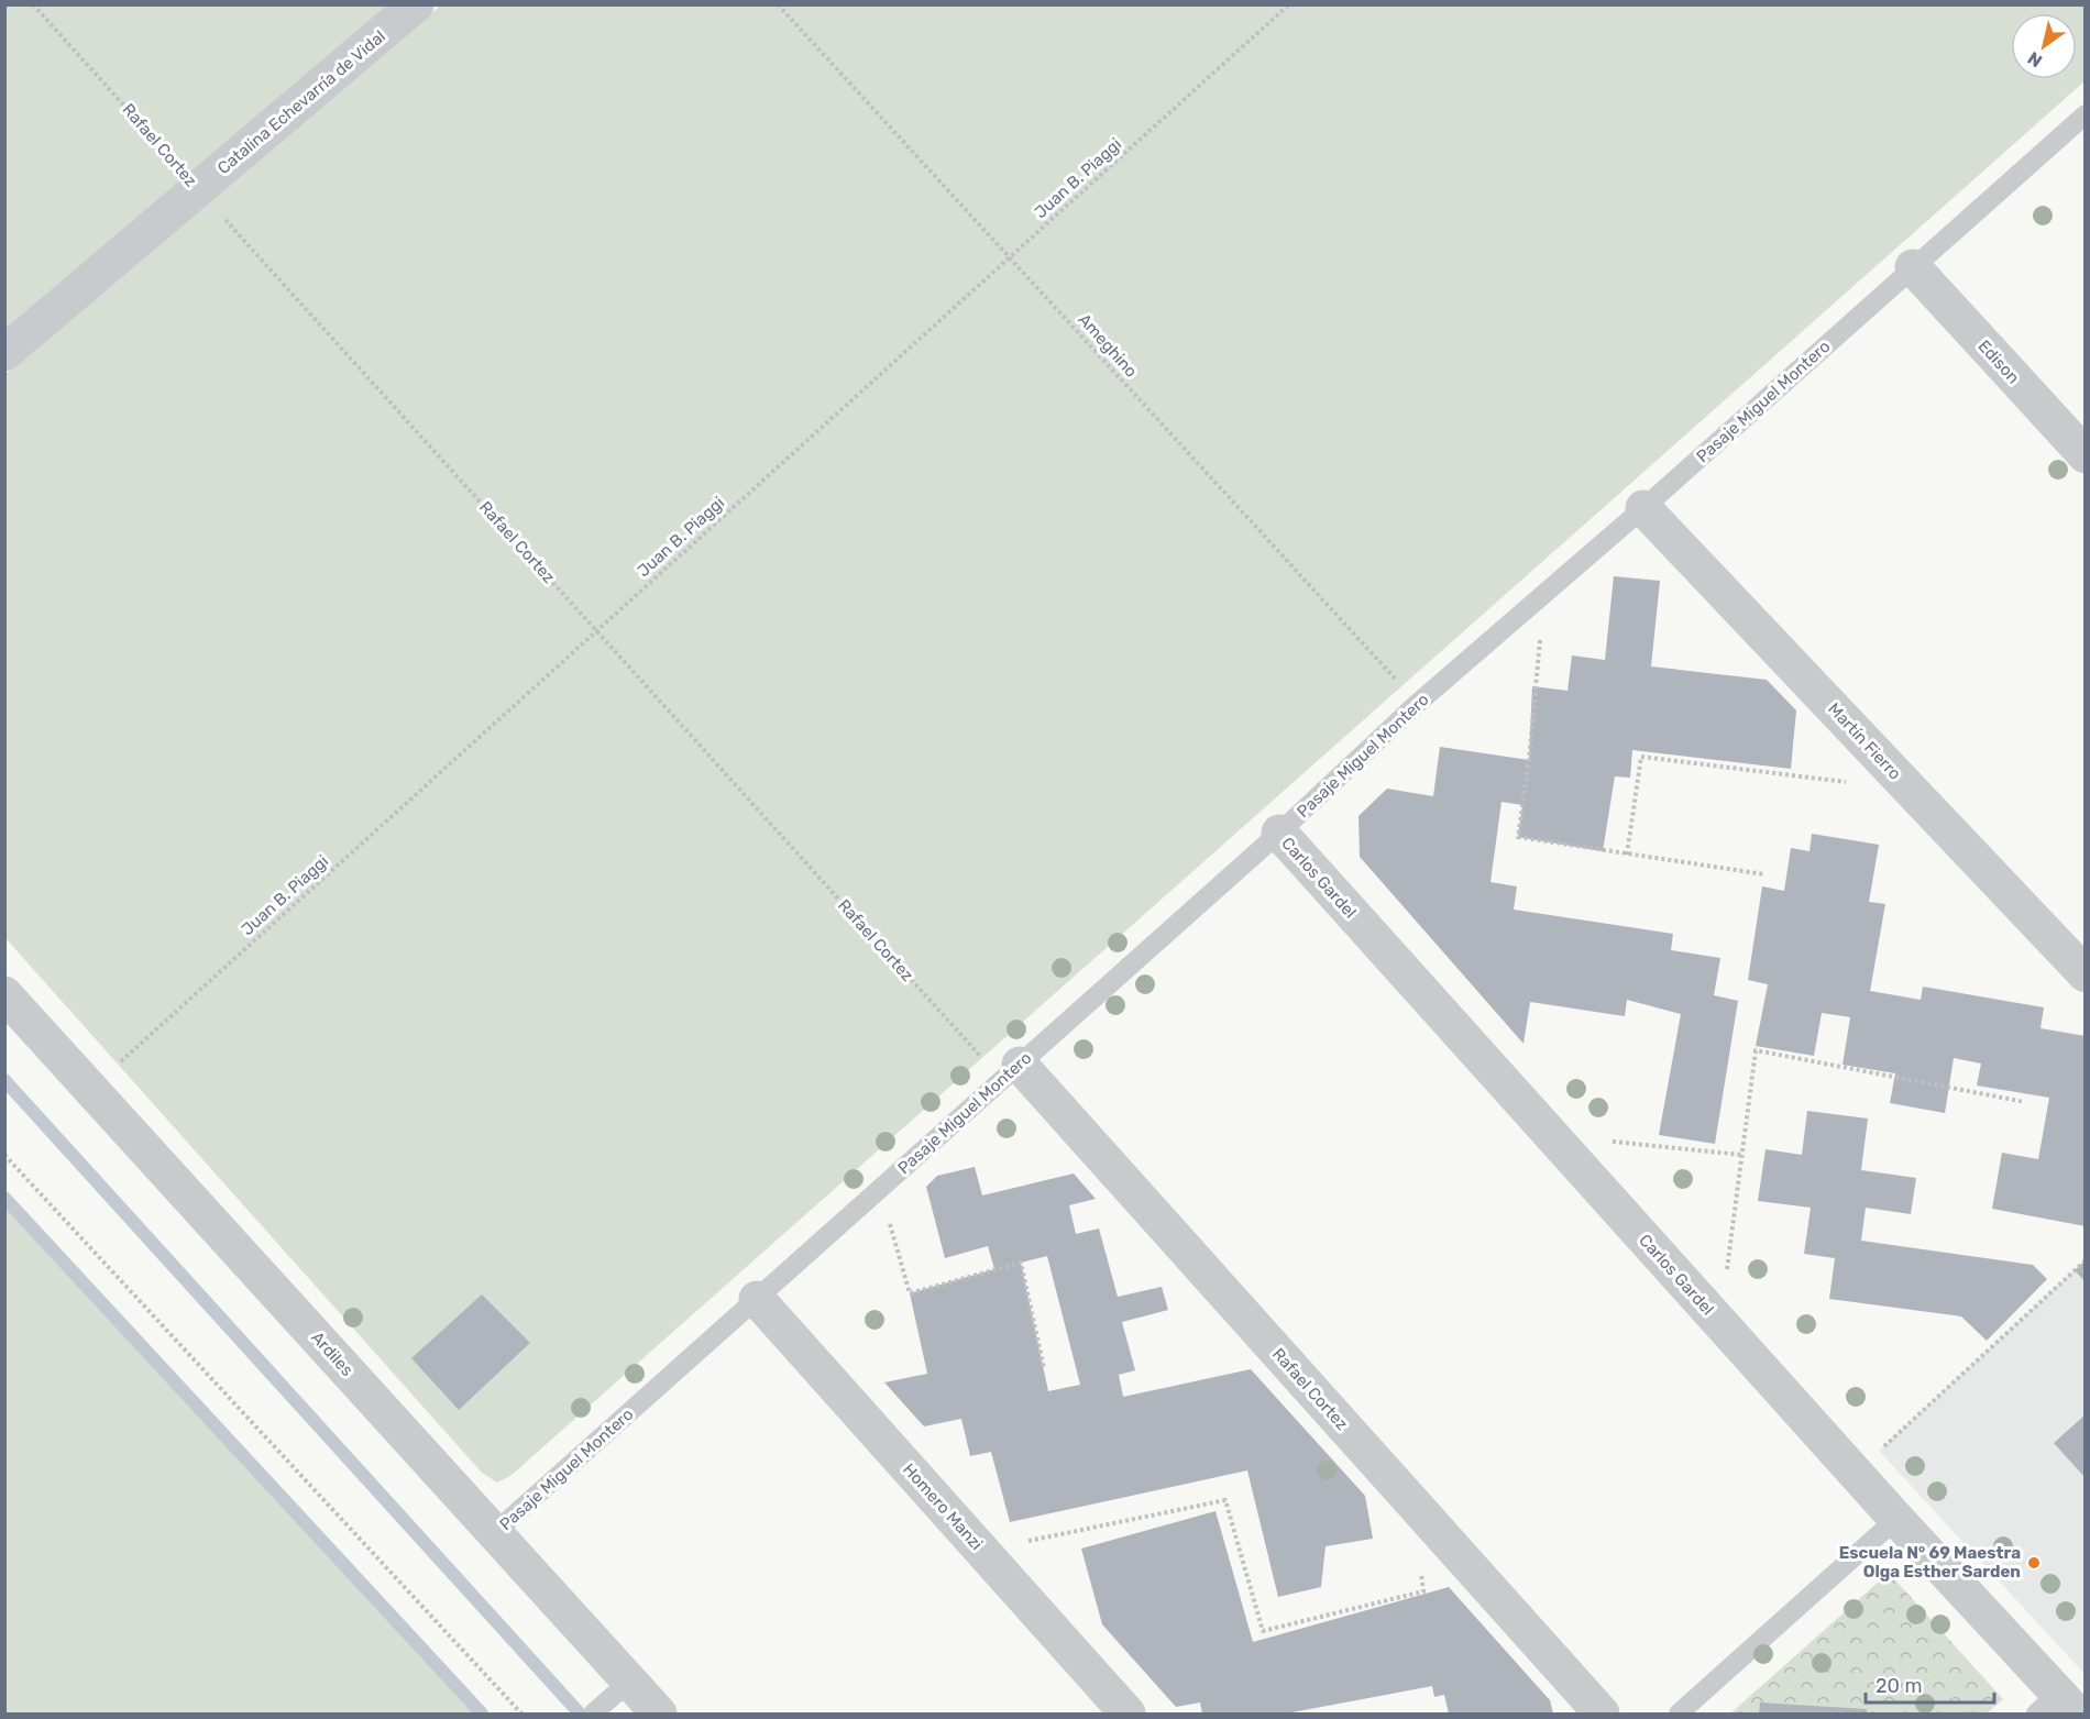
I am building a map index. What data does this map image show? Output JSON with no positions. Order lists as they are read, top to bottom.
{
  "streets": {
    "street": [
      "Catalina Echevarría de Vidal",
      "Rafael Cortez",
      "Edison",
      "Martín Fierro",
      "Carlos Gardel",
      "Ardiles",
      "Homero Manzi"
    ],
    "lane": ["Pasaje Miguel Montero"],
    "path": ["Juan B. Piaggi", "Ameghino"]
  },
  "crossings": [
    ["Catalina Echevarría de Vidal", "Rafael Cortez"],
    ["Rafael Cortez", "Juan B. Piaggi"],
    ["Rafael Cortez", "Pasaje Miguel Montero"],
    ["Juan B. Piaggi", "Ameghino"],
    ["Juan B. Piaggi", "Ardiles"],
    ["Ameghino", "Pasaje Miguel Montero"],
    ["Edison", "Pasaje Miguel Montero"],
    ["Pasaje Miguel Montero", "Martín Fierro"],
    ["Pasaje Miguel Montero", "Carlos Gardel"],
    ["Pasaje Miguel Montero", "Ardiles"],
    ["Pasaje Miguel Montero", "Homero Manzi"]
  ],
  "places": ["Escuela N° 69 Maestra Olga Esther Sarden"],
  "scale_bar": "20 m",
  "north": "bottom left"
}
